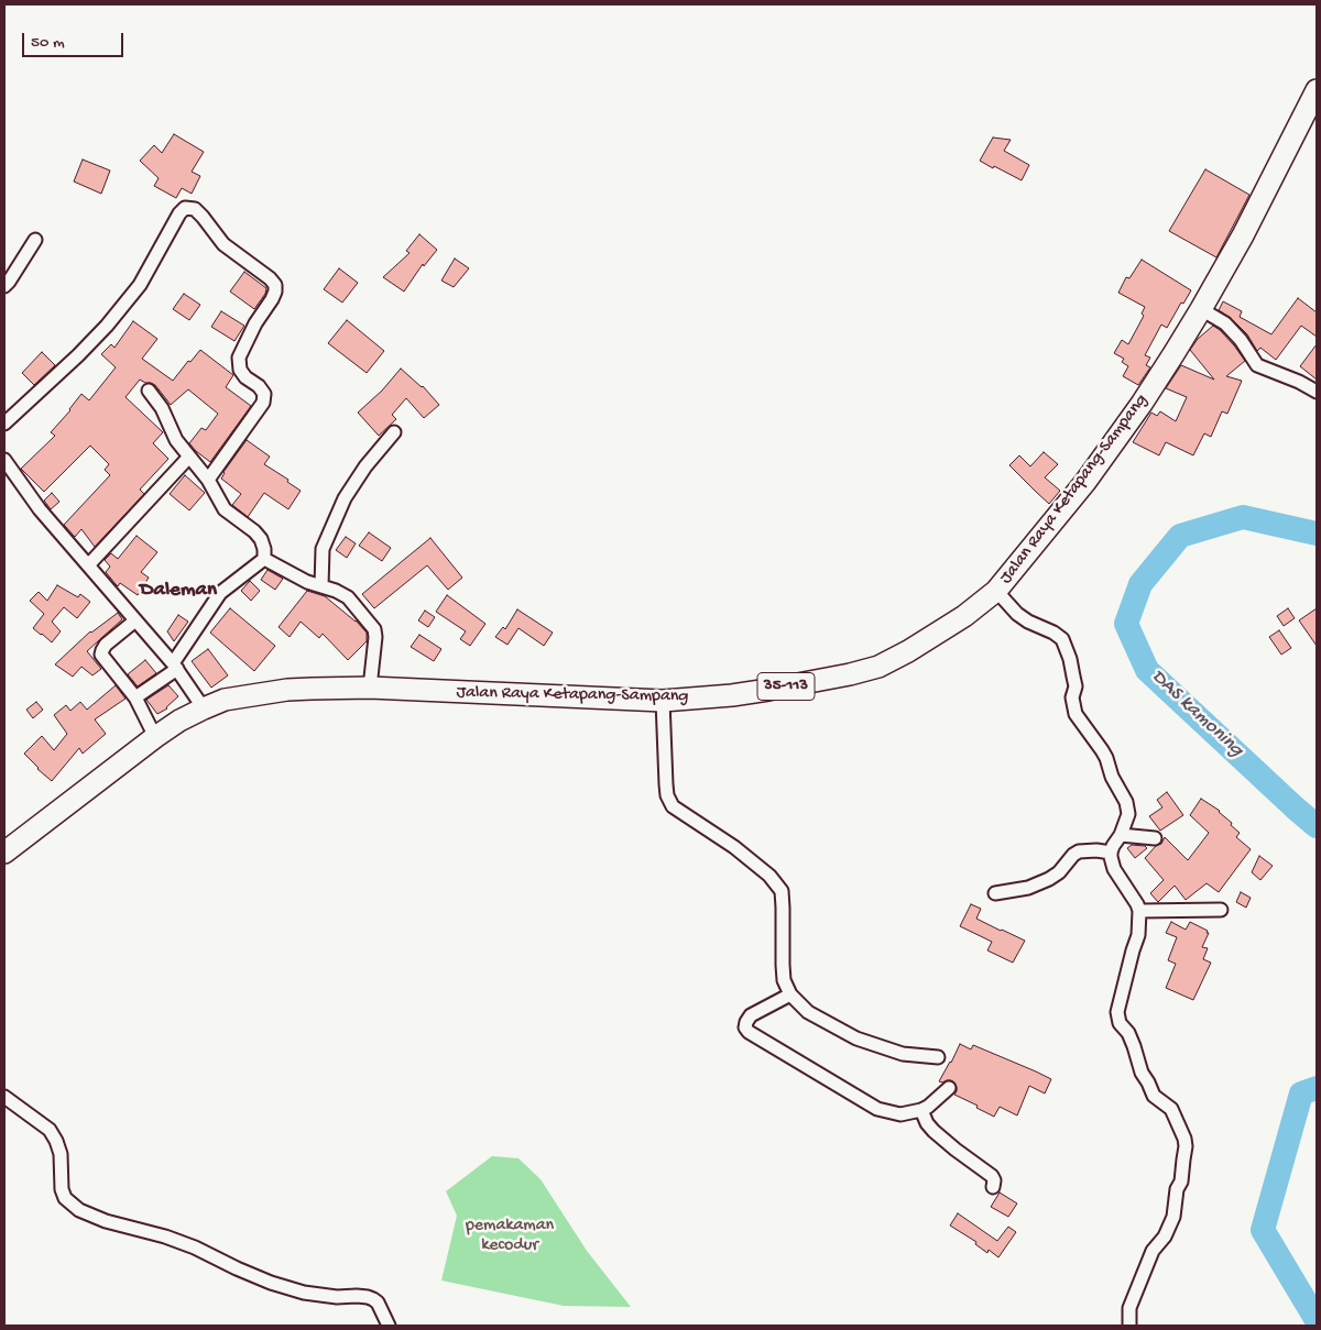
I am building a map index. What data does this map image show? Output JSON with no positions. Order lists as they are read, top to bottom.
{
  "streets": {
    "main road": ["Jalan Raya Ketapang-Sampang", "35-113"]
  },
  "districts": ["Daleman"],
  "water": ["DAS kamoning"],
  "parks": ["pemakaman kecodur"],
  "scale_bar": "50 m"
}
